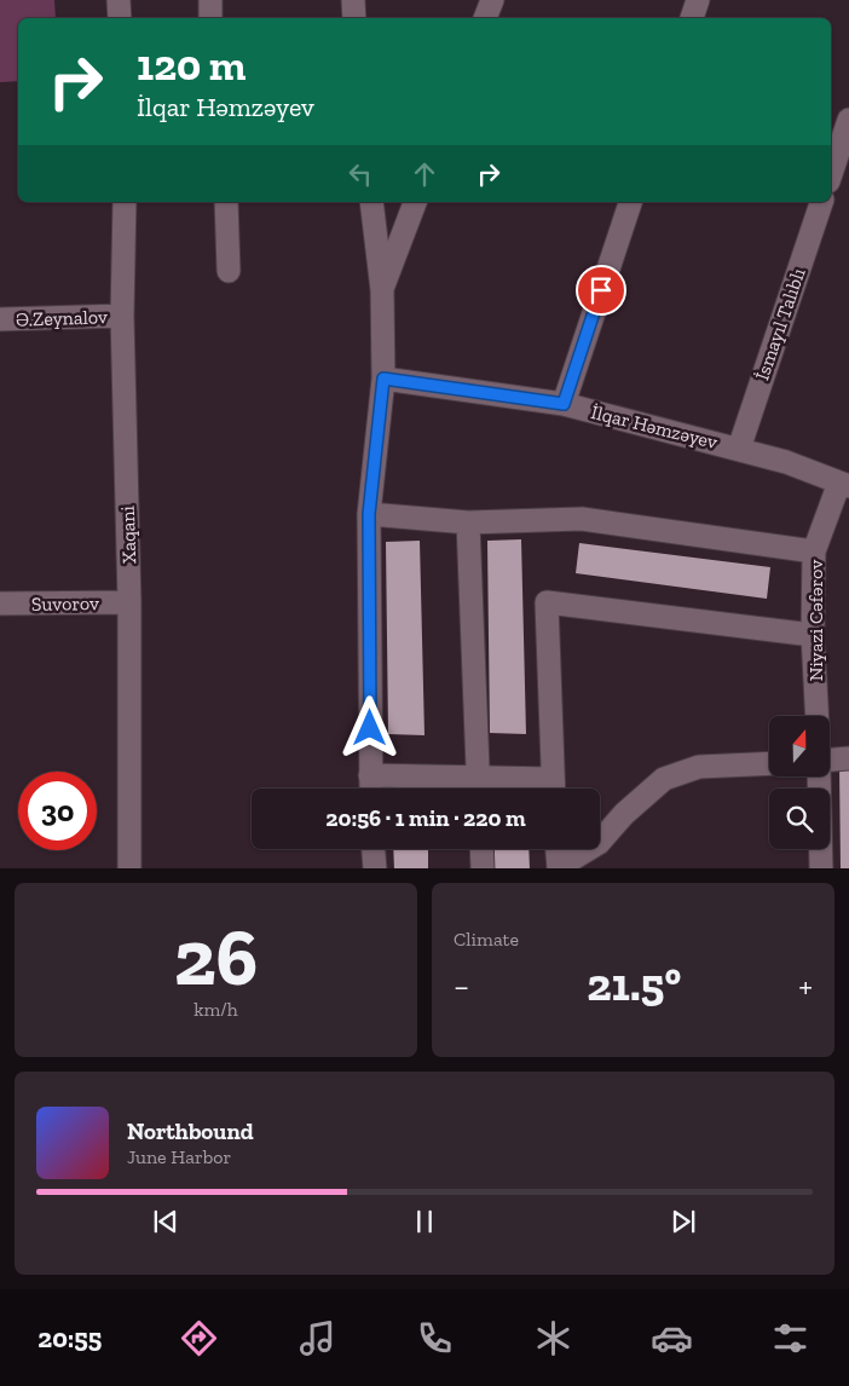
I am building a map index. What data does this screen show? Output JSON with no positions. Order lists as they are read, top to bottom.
{
  "streets": {
    "street": [
      "Ə.Zeynalov",
      "İsmayıl Talıblı",
      "İlqar Həmzəyev",
      "Xaqani",
      "Suvorov",
      "Niyazi Cəfərov"
    ]
  },
  "crossings": [
    ["Ə.Zeynalov", "Xaqani"],
    ["İsmayıl Talıblı", "İlqar Həmzəyev"],
    ["İlqar Həmzəyev", "Niyazi Cəfərov"],
    ["Xaqani", "Suvorov"]
  ],
  "north": "top",
  "page": {
    "turn": ["120 m", "İlqar Həmzəyev"],
    "limit": "30",
    "trip": "20:56 · 1 min · 220 m",
    "tile": [
      ["26", "km/h"],
      "Climate"
    ],
    "heat": ["−", "21.5°", "+"],
    "song": ["Northbound", "June Harbor"],
    "tabs": "20:55"
  }
}
